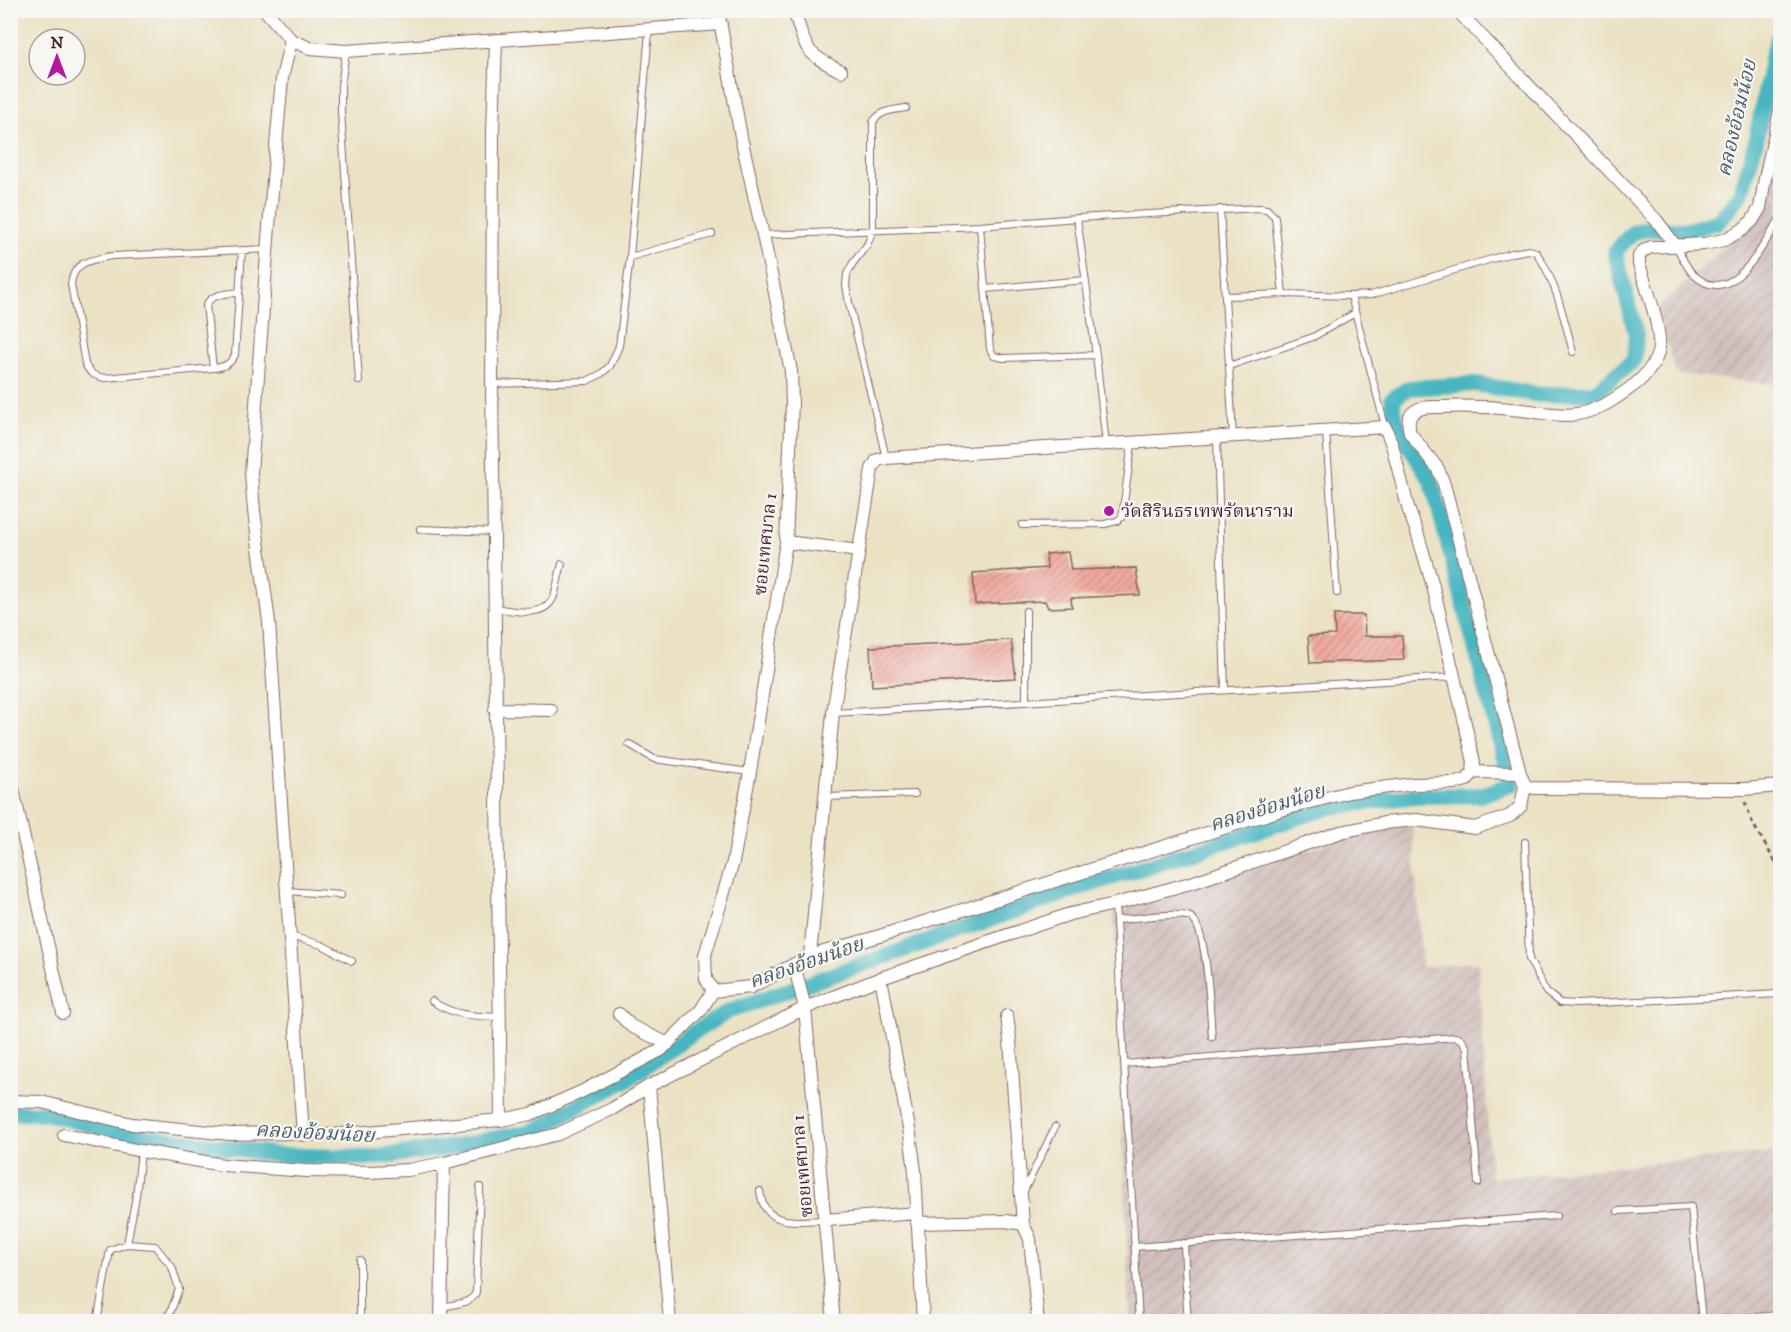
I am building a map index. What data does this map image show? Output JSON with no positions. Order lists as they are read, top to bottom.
{
  "streets": {
    "street": ["ซอยเทศบาล 1"]
  },
  "water": ["คลองอ้อมน้อย"],
  "places": ["วัดสิรินธรเทพรัตนาราม"],
  "north": "top"
}
